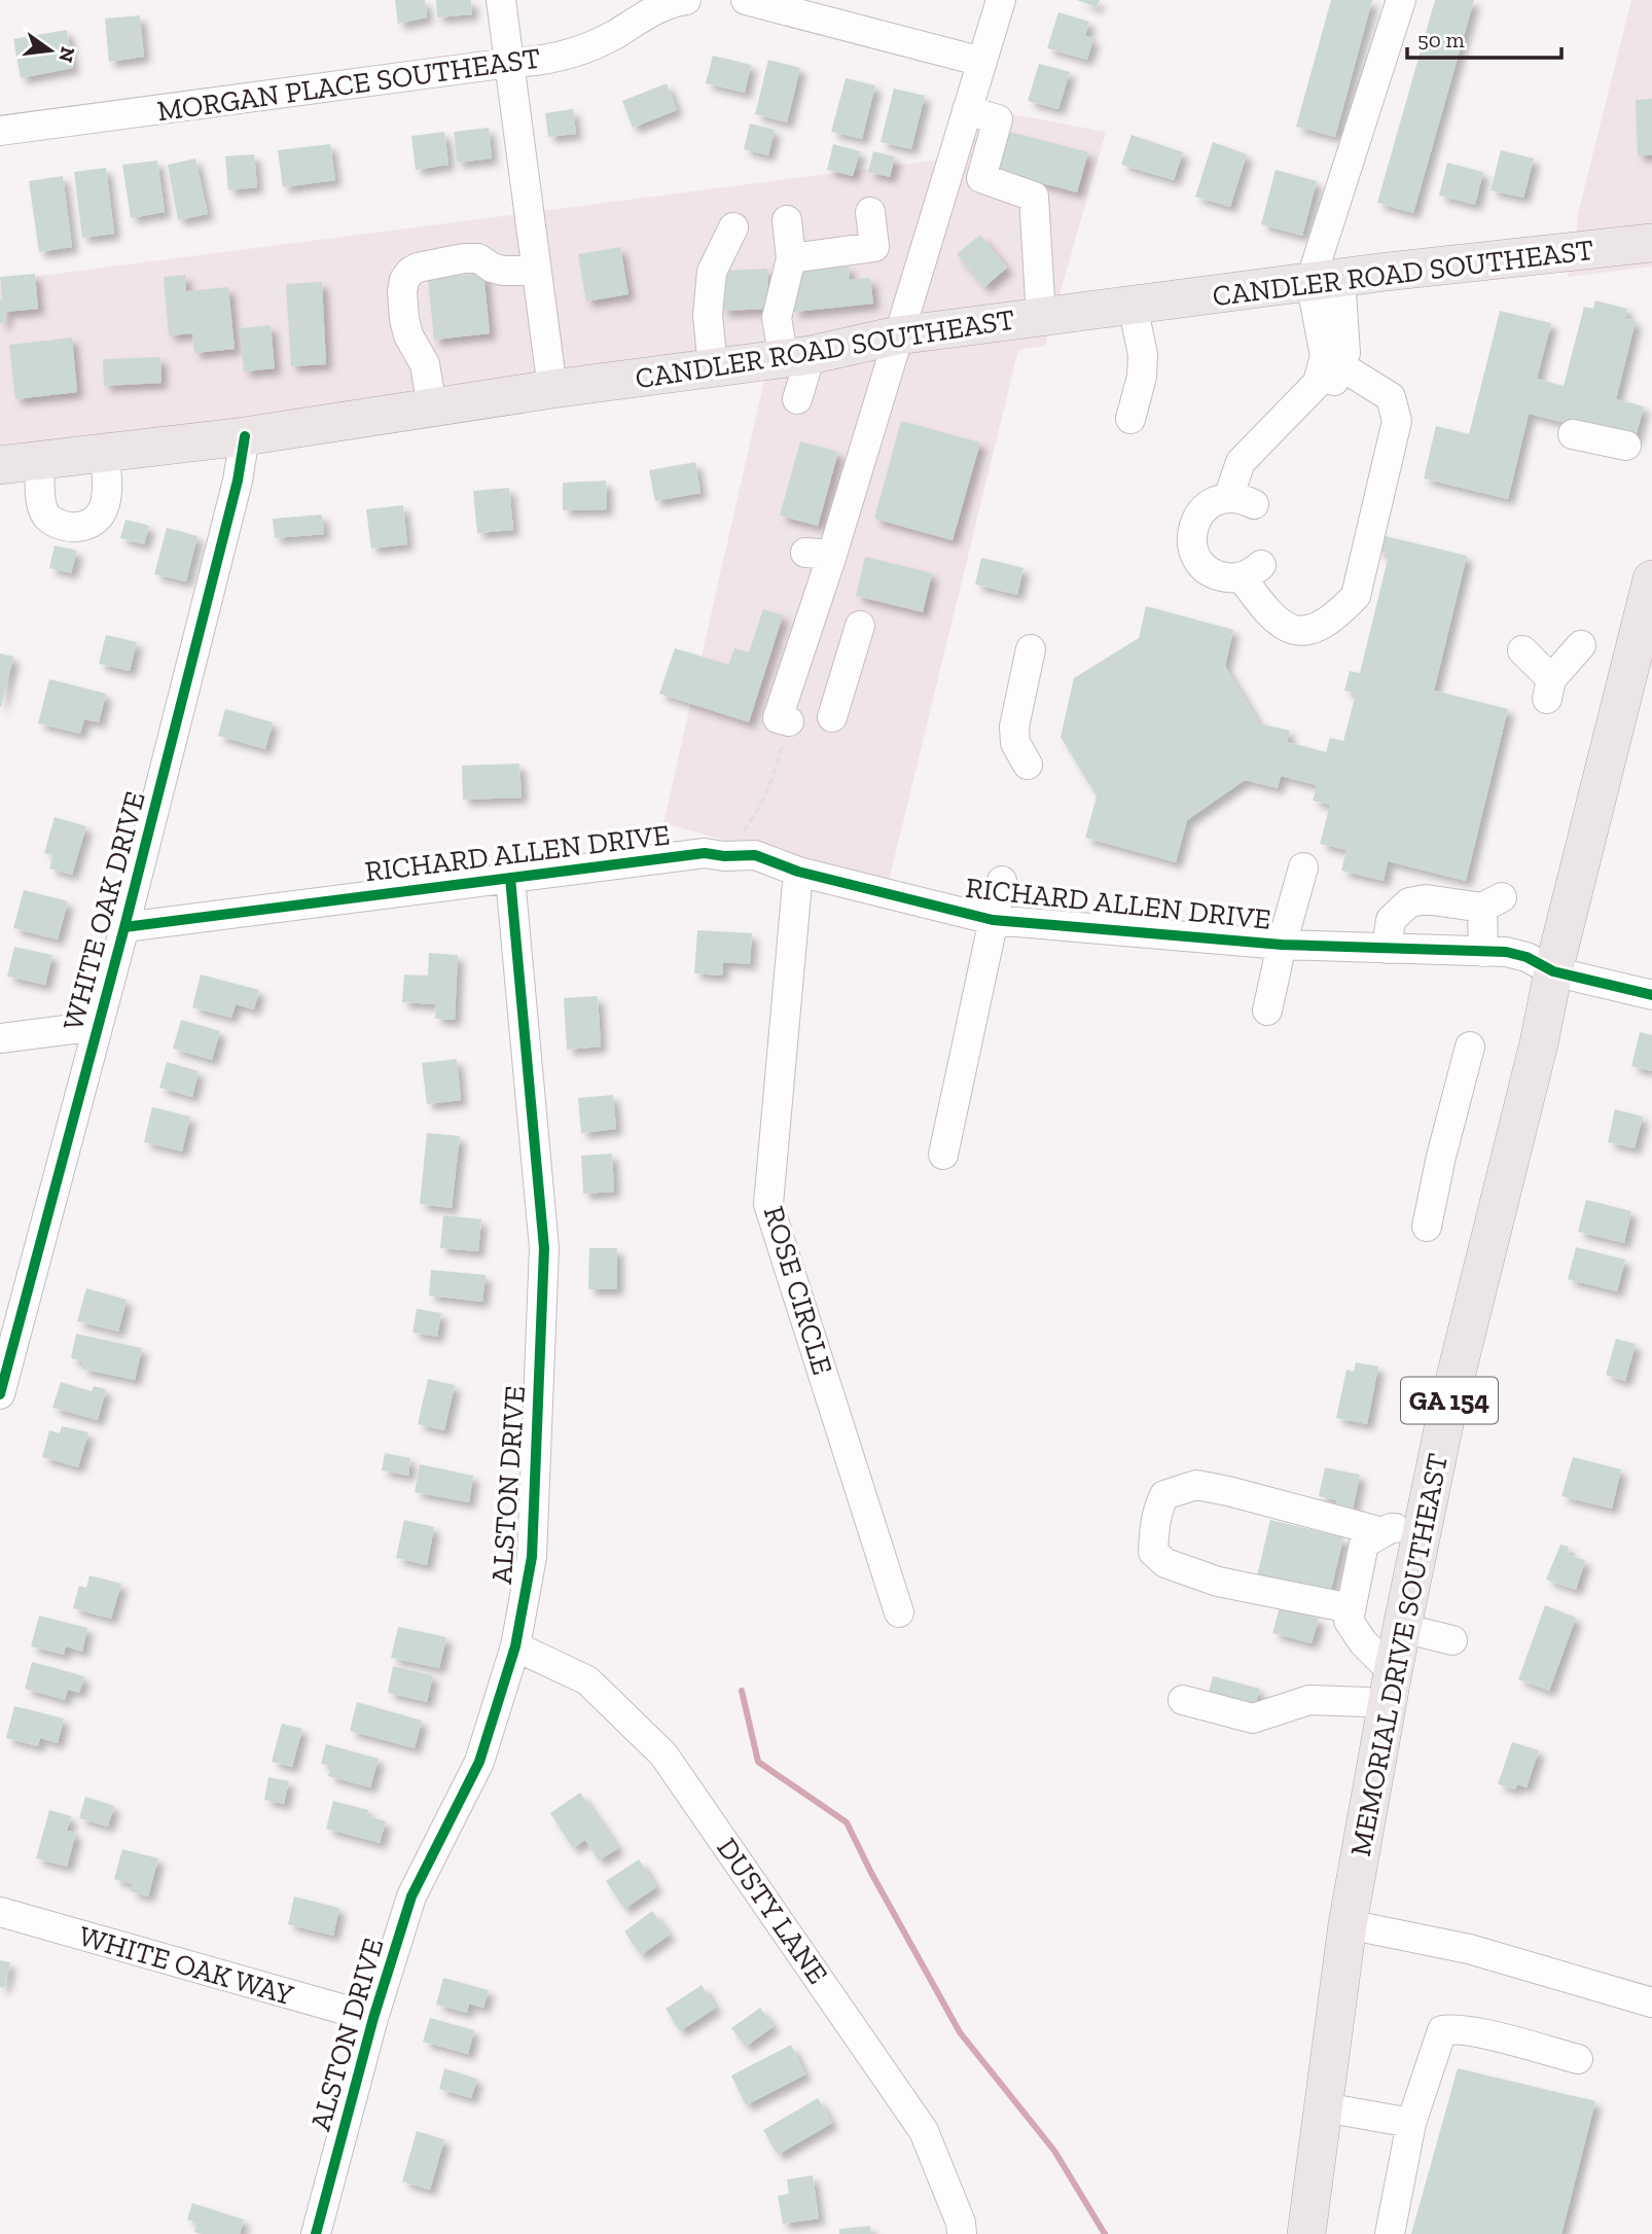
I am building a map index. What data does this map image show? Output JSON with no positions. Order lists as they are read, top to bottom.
{
  "streets": {
    "main road": ["CANDLER ROAD SOUTHEAST", "GA 154", "MEMORIAL DRIVE SOUTHEAST"],
    "street": [
      "MORGAN PLACE SOUTHEAST",
      "RICHARD ALLEN DRIVE",
      "WHITE OAK DRIVE",
      "ROSE CIRCLE",
      "ALSTON DRIVE",
      "DUSTY LANE",
      "WHITE OAK WAY"
    ]
  },
  "crossings": [
    ["CANDLER ROAD SOUTHEAST", "WHITE OAK DRIVE"],
    ["RICHARD ALLEN DRIVE", "WHITE OAK DRIVE"],
    ["RICHARD ALLEN DRIVE", "ROSE CIRCLE"],
    ["RICHARD ALLEN DRIVE", "ALSTON DRIVE"],
    ["RICHARD ALLEN DRIVE", "MEMORIAL DRIVE SOUTHEAST"],
    ["ALSTON DRIVE", "DUSTY LANE"],
    ["ALSTON DRIVE", "WHITE OAK WAY"]
  ],
  "scale_bar": "50 m",
  "north": "right"
}
